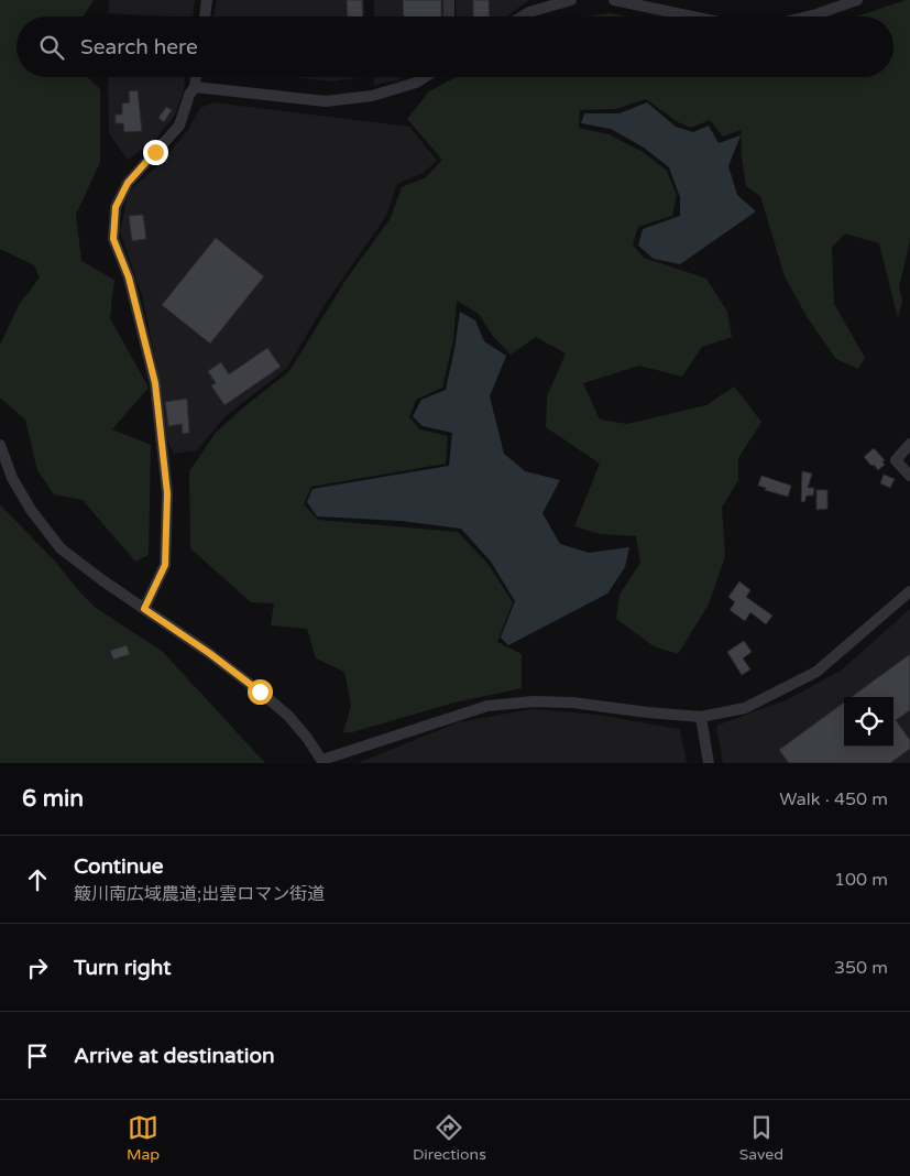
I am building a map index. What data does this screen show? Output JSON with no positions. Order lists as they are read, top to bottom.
{
  "page": {
    "search": "Search here",
    "heading": ["6 min", "Walk · 450 m"],
    "list": [
      ["Continue", "簸川南広域農道;出雲ロマン街道", "100 m"],
      ["Turn right", "350 m"],
      "Arrive at destination"
    ],
    "nav": ["Map", "Directions", "Saved"]
  }
}
